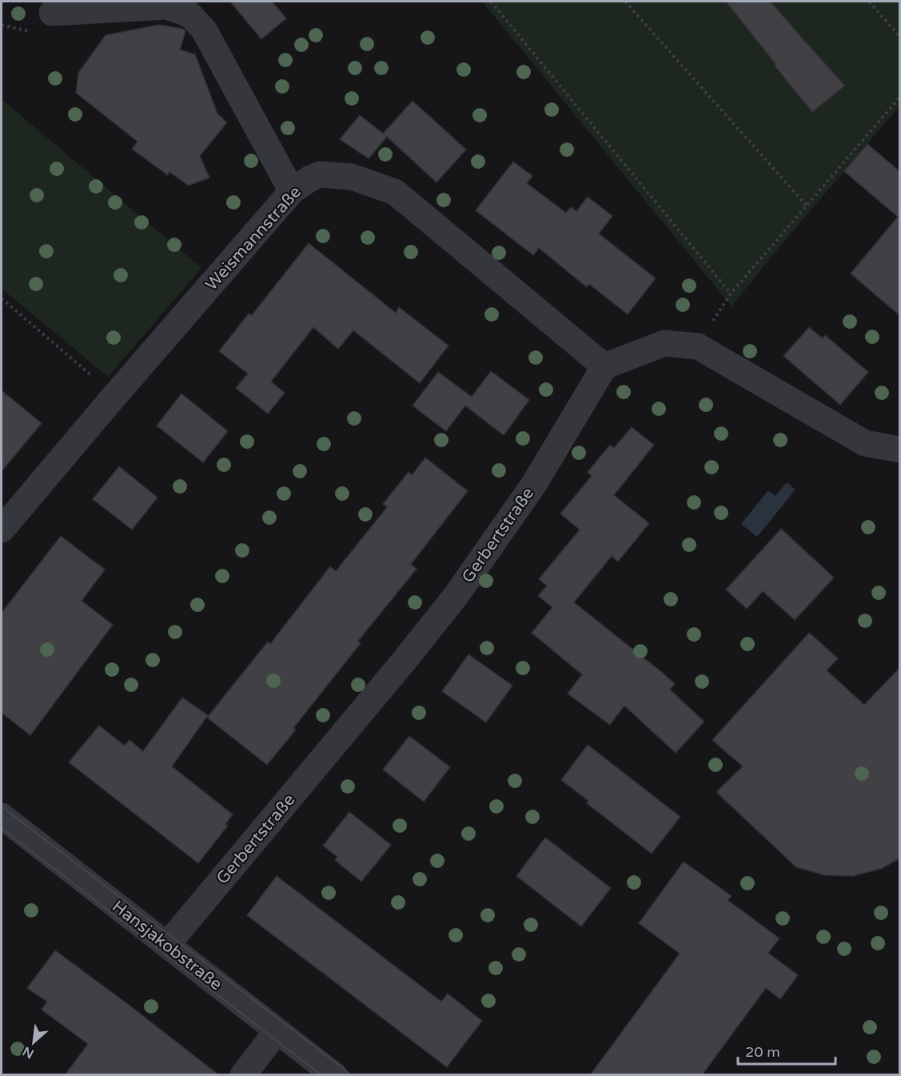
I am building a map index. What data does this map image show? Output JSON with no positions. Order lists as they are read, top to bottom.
{
  "streets": {
    "street": ["Weismannstraße", "Gerbertstraße", "Hansjakobstraße"]
  },
  "crossings": [
    ["Weismannstraße", "Gerbertstraße"],
    ["Gerbertstraße", "Hansjakobstraße"]
  ],
  "scale_bar": "20 m",
  "north": "bottom left"
}
